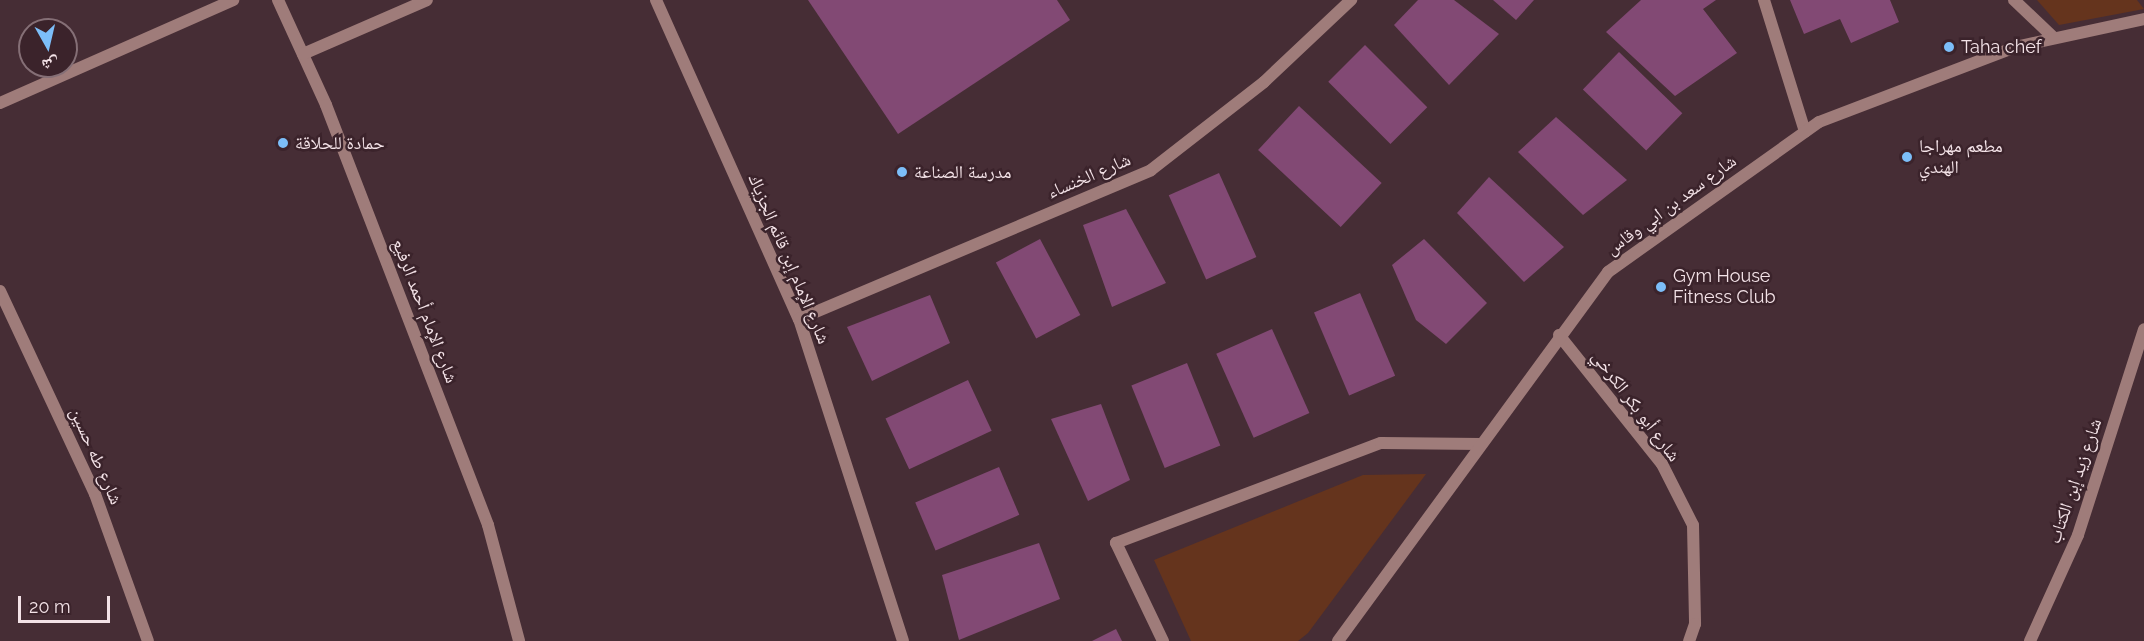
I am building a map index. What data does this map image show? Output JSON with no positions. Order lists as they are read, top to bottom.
{
  "streets": {
    "street": [
      "شارع الخنساء",
      "شارع سعد بن ابي وقاس",
      "شارع الإمام إبن قائم الجزياك",
      "شارع الإمام أحمد الرفيع",
      "شارع أبو بكر الكرخي",
      "شارع طه حسين",
      "شارع زيد إبن الكتاب"
    ]
  },
  "crossings": [
    ["شارع الخنساء", "شارع الإمام إبن قائم الجزياك"],
    ["شارع سعد بن ابي وقاس", "شارع أبو بكر الكرخي"]
  ],
  "places": [
    "Taha chef",
    "حمادة للحلاقة",
    "مطعم مهراجا الهندي",
    "مدرسة الصناعة",
    "Gym House Fitness Club"
  ],
  "scale_bar": "20 m",
  "north": "bottom"
}
